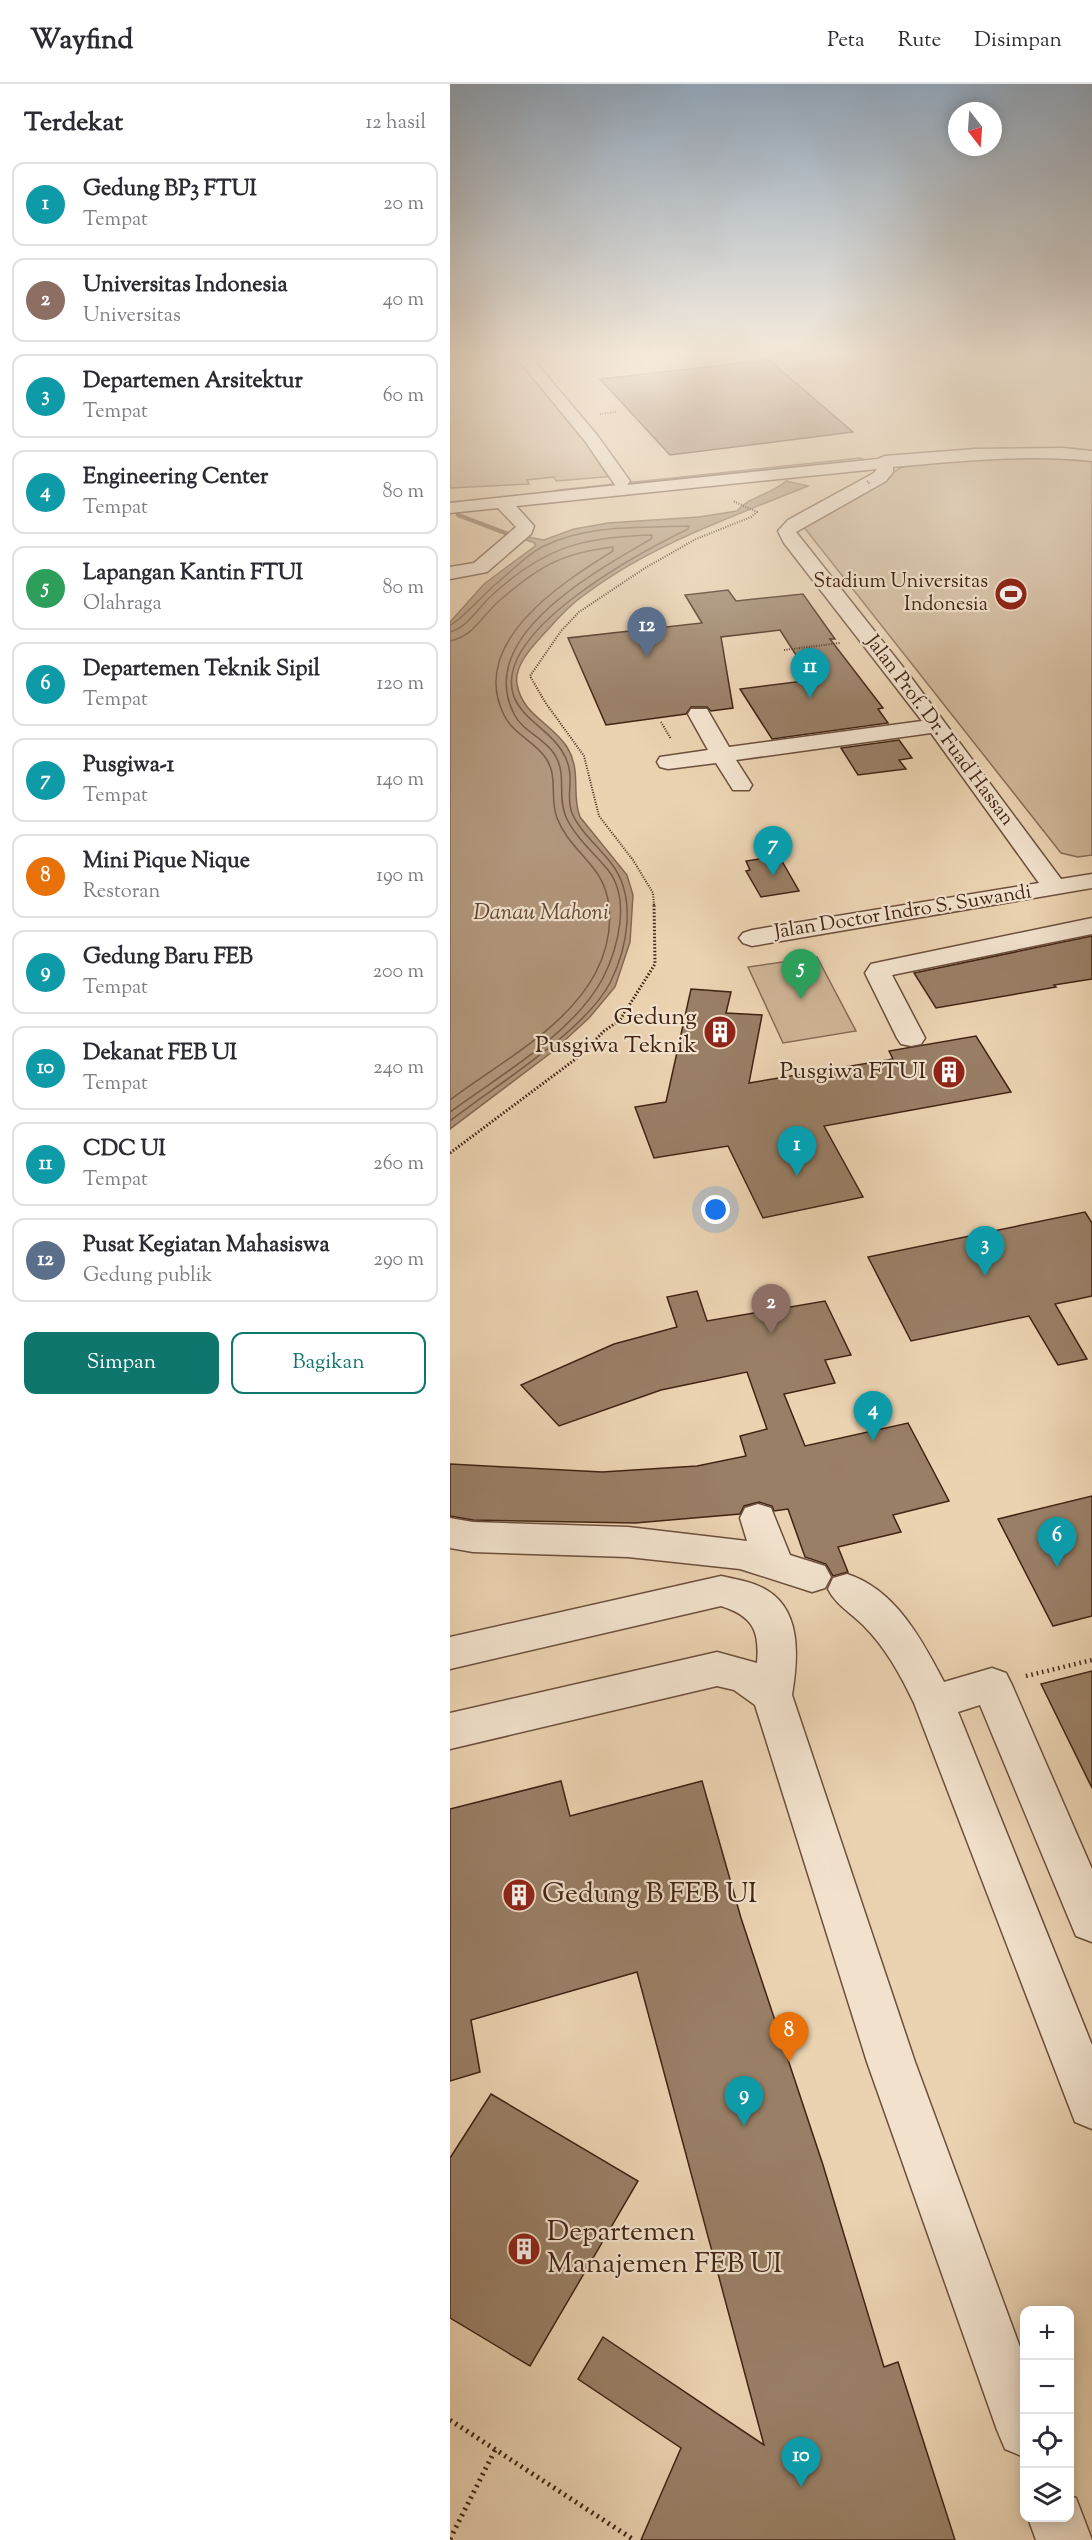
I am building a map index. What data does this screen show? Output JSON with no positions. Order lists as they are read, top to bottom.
{
  "streets": {
    "street": ["Jalan Prof. Dr. Fuad Hassan", "Jalan Doctor Indro S. Suwandi"]
  },
  "crossings": [
    ["Jalan Prof. Dr. Fuad Hassan", "Jalan Doctor Indro S. Suwandi"]
  ],
  "water": ["Danau Mahoni"],
  "places": {
    "sports": ["Stadium Universitas Indonesia"],
    "building": [
      "Gedung Pusgiwa Teknik",
      "Pusgiwa FTUI",
      "Gedung B FEB UI",
      "Departemen Manajemen FEB UI"
    ]
  },
  "north": "bottom",
  "page": {
    "header": "Wayfind",
    "nav": ["Peta", "Rute", "Disimpan"],
    "heading": ["Terdekat", "12 hasil"],
    "list": [
      {
        "mark": "1",
        "name": "Gedung BP3 FTUI",
        "note": "Tempat",
        "value": "20 m"
      },
      {
        "mark": "2",
        "name": "Universitas Indonesia",
        "note": "Universitas",
        "value": "40 m"
      },
      {
        "mark": "3",
        "name": "Departemen Arsitektur",
        "note": "Tempat",
        "value": "60 m"
      },
      {
        "mark": "4",
        "name": "Engineering Center",
        "note": "Tempat",
        "value": "80 m"
      },
      {
        "mark": "5",
        "name": "Lapangan Kantin FTUI",
        "note": "Olahraga",
        "value": "80 m"
      },
      {
        "mark": "6",
        "name": "Departemen Teknik Sipil",
        "note": "Tempat",
        "value": "120 m"
      },
      {
        "mark": "7",
        "name": "Pusgiwa-1",
        "note": "Tempat",
        "value": "140 m"
      },
      {
        "mark": "8",
        "name": "Mini Pique Nique",
        "note": "Restoran",
        "value": "190 m"
      },
      {
        "mark": "9",
        "name": "Gedung Baru FEB",
        "note": "Tempat",
        "value": "200 m"
      },
      {
        "mark": "10",
        "name": "Dekanat FEB UI",
        "note": "Tempat",
        "value": "240 m"
      },
      {
        "mark": "11",
        "name": "CDC UI",
        "note": "Tempat",
        "value": "260 m"
      },
      {
        "mark": "12",
        "name": "Pusat Kegiatan Mahasiswa",
        "note": "Gedung publik",
        "value": "290 m"
      }
    ],
    "pins": [
      "12",
      "11",
      "7",
      "5",
      "1",
      "3",
      "2",
      "4",
      "6",
      "8",
      "9",
      "10"
    ],
    "buttons": ["Simpan", "Bagikan"],
    "map_buttons": ["+", "−"]
  }
}
